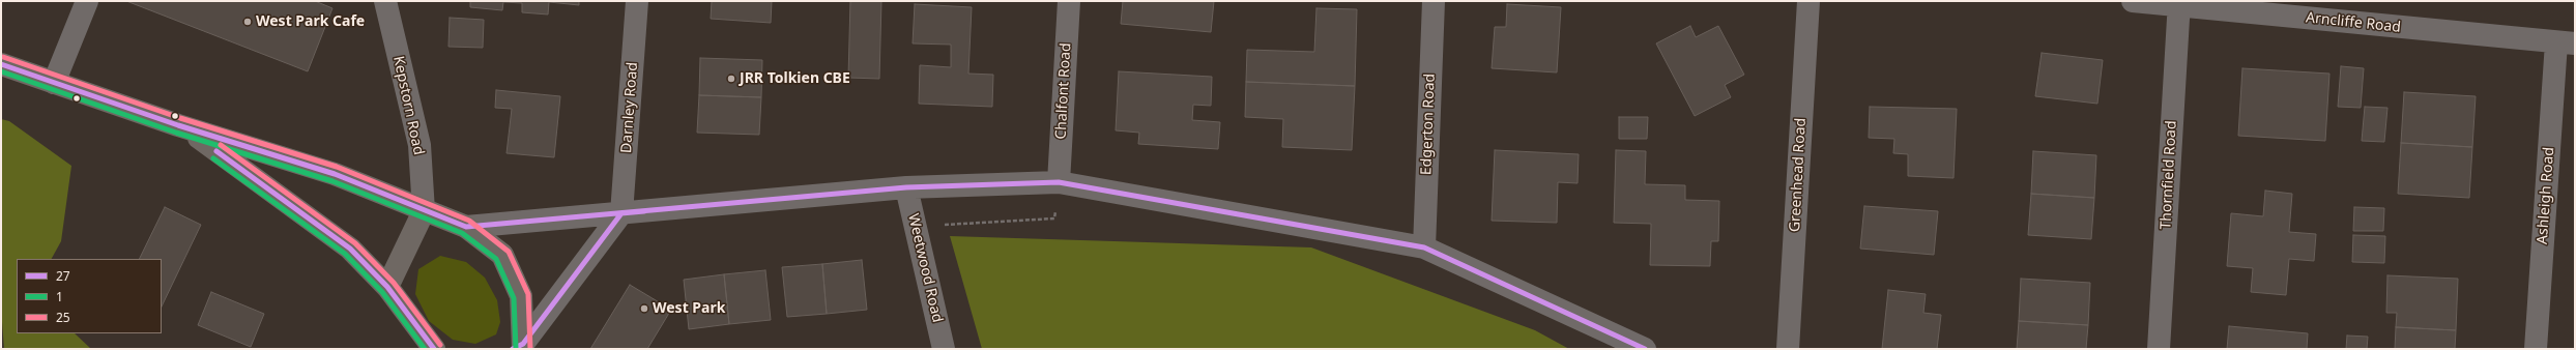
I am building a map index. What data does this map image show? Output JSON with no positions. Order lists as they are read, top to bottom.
{
  "streets": {
    "street": [
      "Arncliffe Road",
      "Chalfont Road",
      "Kepstorn Road",
      "Darnley Road",
      "Edgerton Road",
      "Greenhead Road",
      "Thornfield Road",
      "Ashleigh Road",
      "Weetwood Road"
    ]
  },
  "crossings": [
    ["Arncliffe Road", "Thornfield Road"],
    ["Arncliffe Road", "Ashleigh Road"]
  ],
  "places": ["West Park Cafe", "JRR Tolkien CBE", "West Park"],
  "lines": ["transit line 25", "transit line 27", "transit line 1"],
  "legend": ["27", "1", "25"]
}
